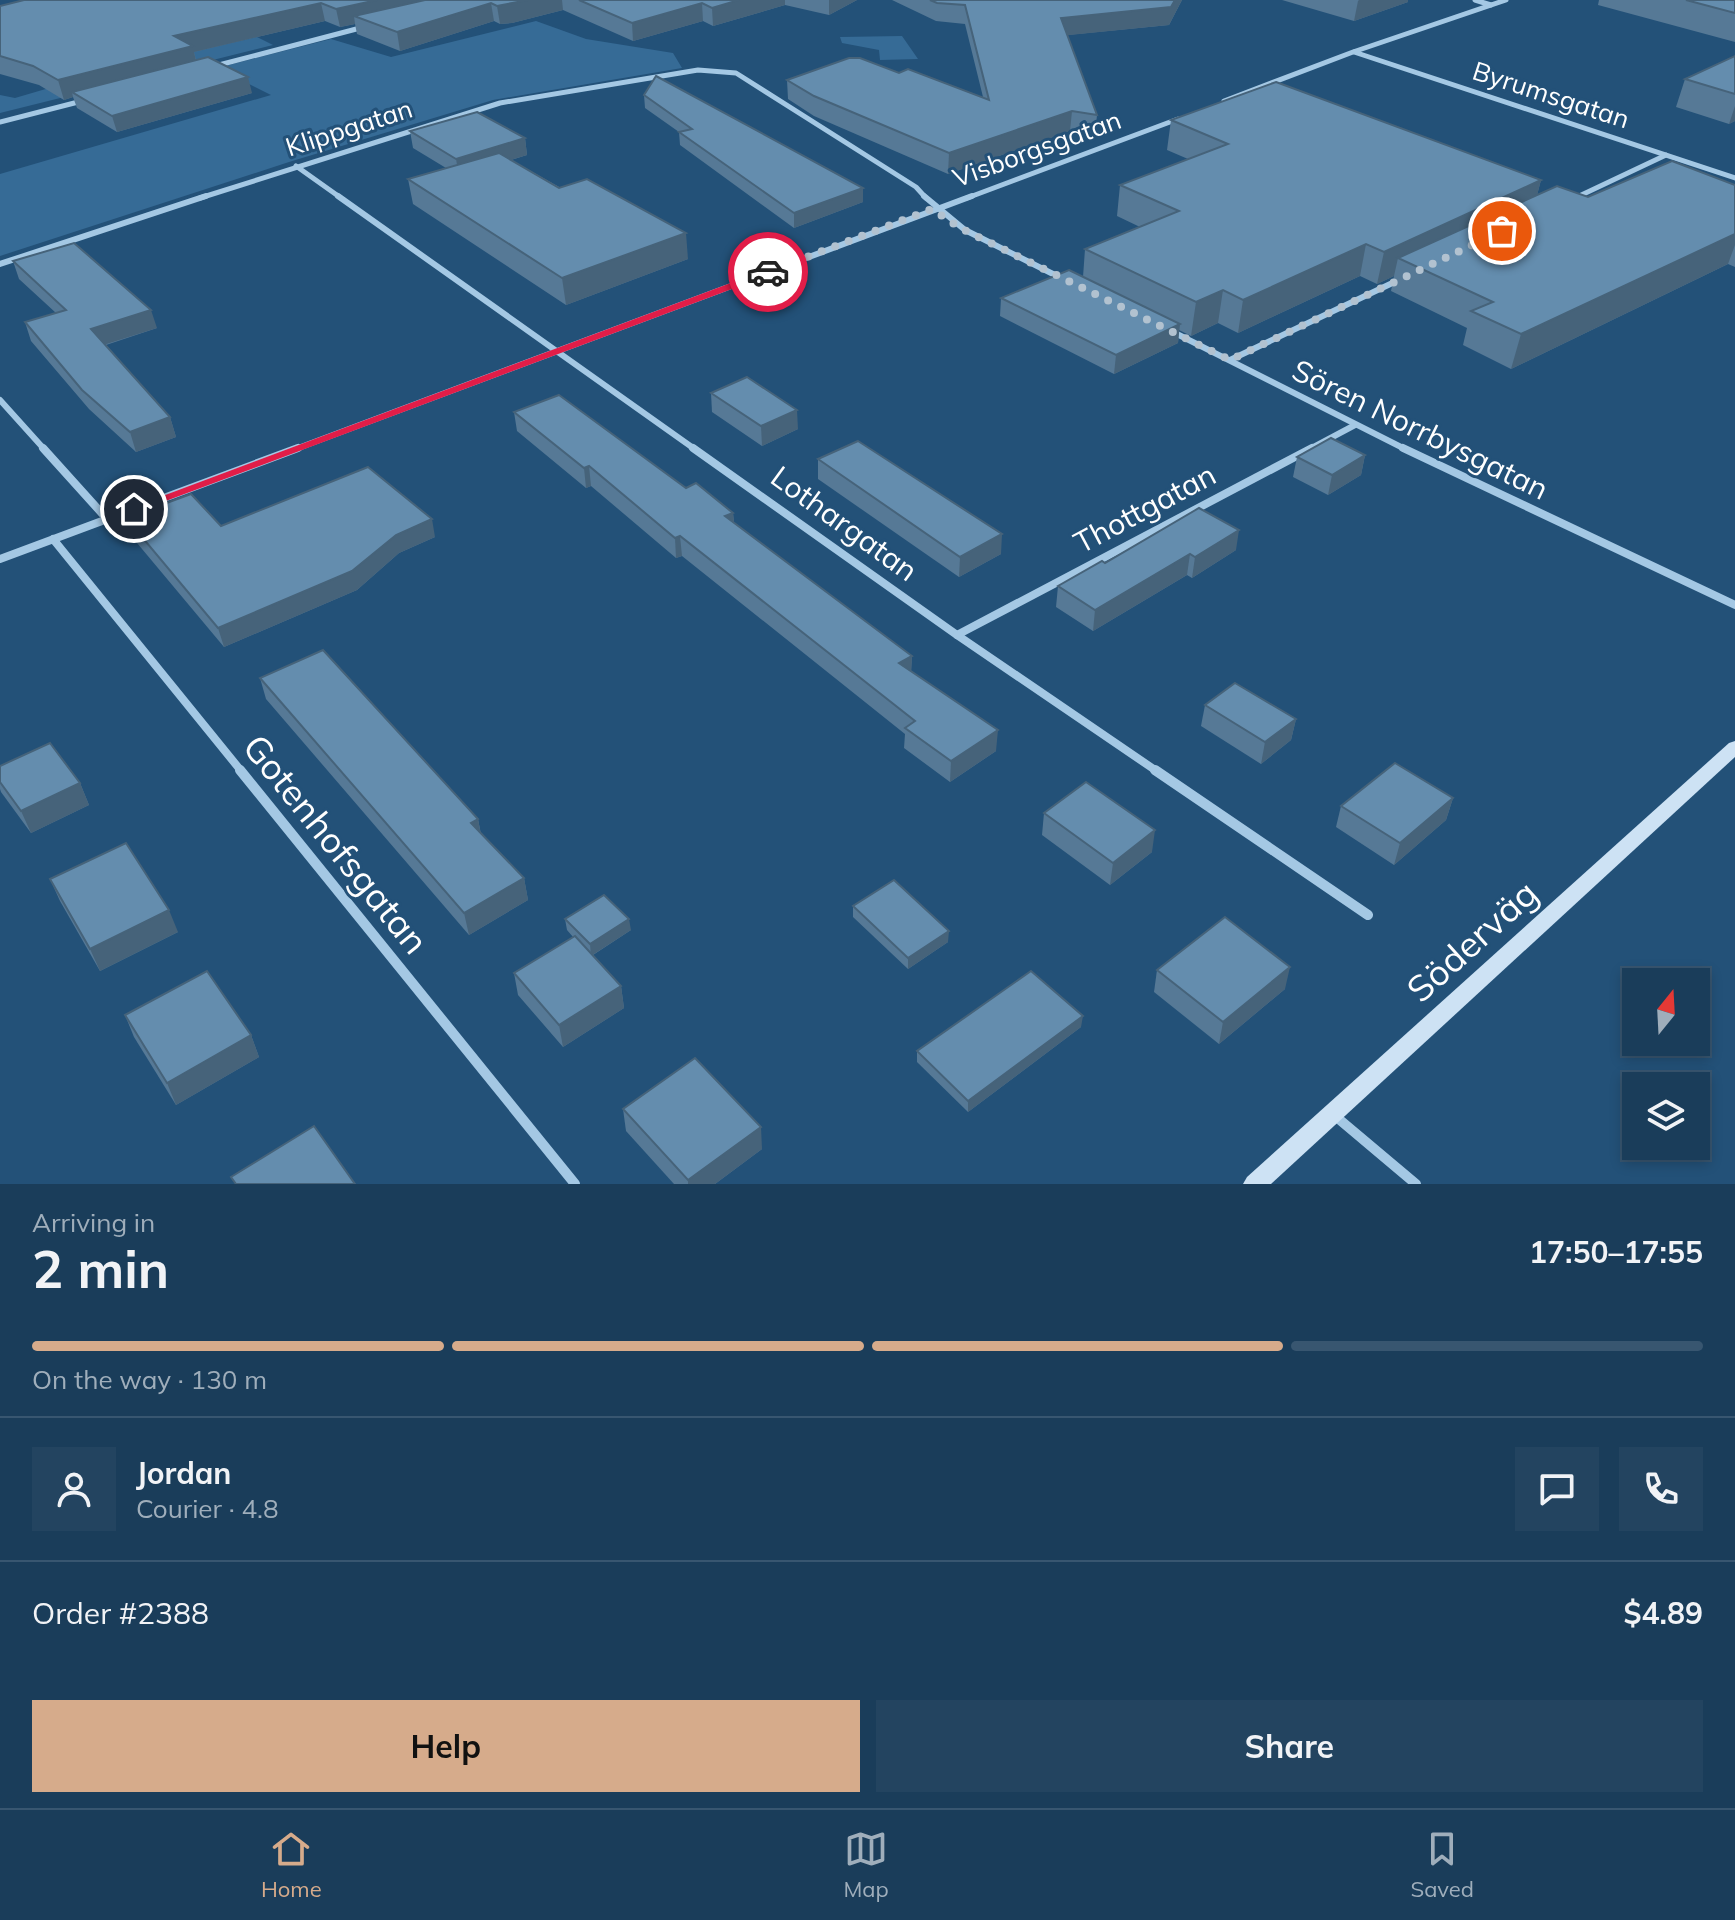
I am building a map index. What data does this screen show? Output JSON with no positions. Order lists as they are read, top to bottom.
{
  "streets": {
    "main road": ["Söderväg"],
    "street": [
      "Byrumsgatan",
      "Klippgatan",
      "Visborgsgatan",
      "Sören Norrbysgatan",
      "Thottgatan",
      "Lothargatan",
      "Gotenhofsgatan"
    ]
  },
  "crossings": [
    ["Klippgatan", "Visborgsgatan"],
    ["Klippgatan", "Lothargatan"],
    ["Visborgsgatan", "Lothargatan"],
    ["Visborgsgatan", "Gotenhofsgatan"],
    ["Sören Norrbysgatan", "Thottgatan"],
    ["Thottgatan", "Lothargatan"]
  ],
  "north": "top",
  "page": {
    "heading": ["2 min", "Arriving in", "17:50–17:55"],
    "panel": [
      "Jordan",
      "Courier · 4.8",
      "Order #2388",
      "$4.89"
    ],
    "bar": "On the way · 130 m",
    "buttons": ["Help", "Share"],
    "tabs": ["Home", "Map", "Saved"]
  }
}
